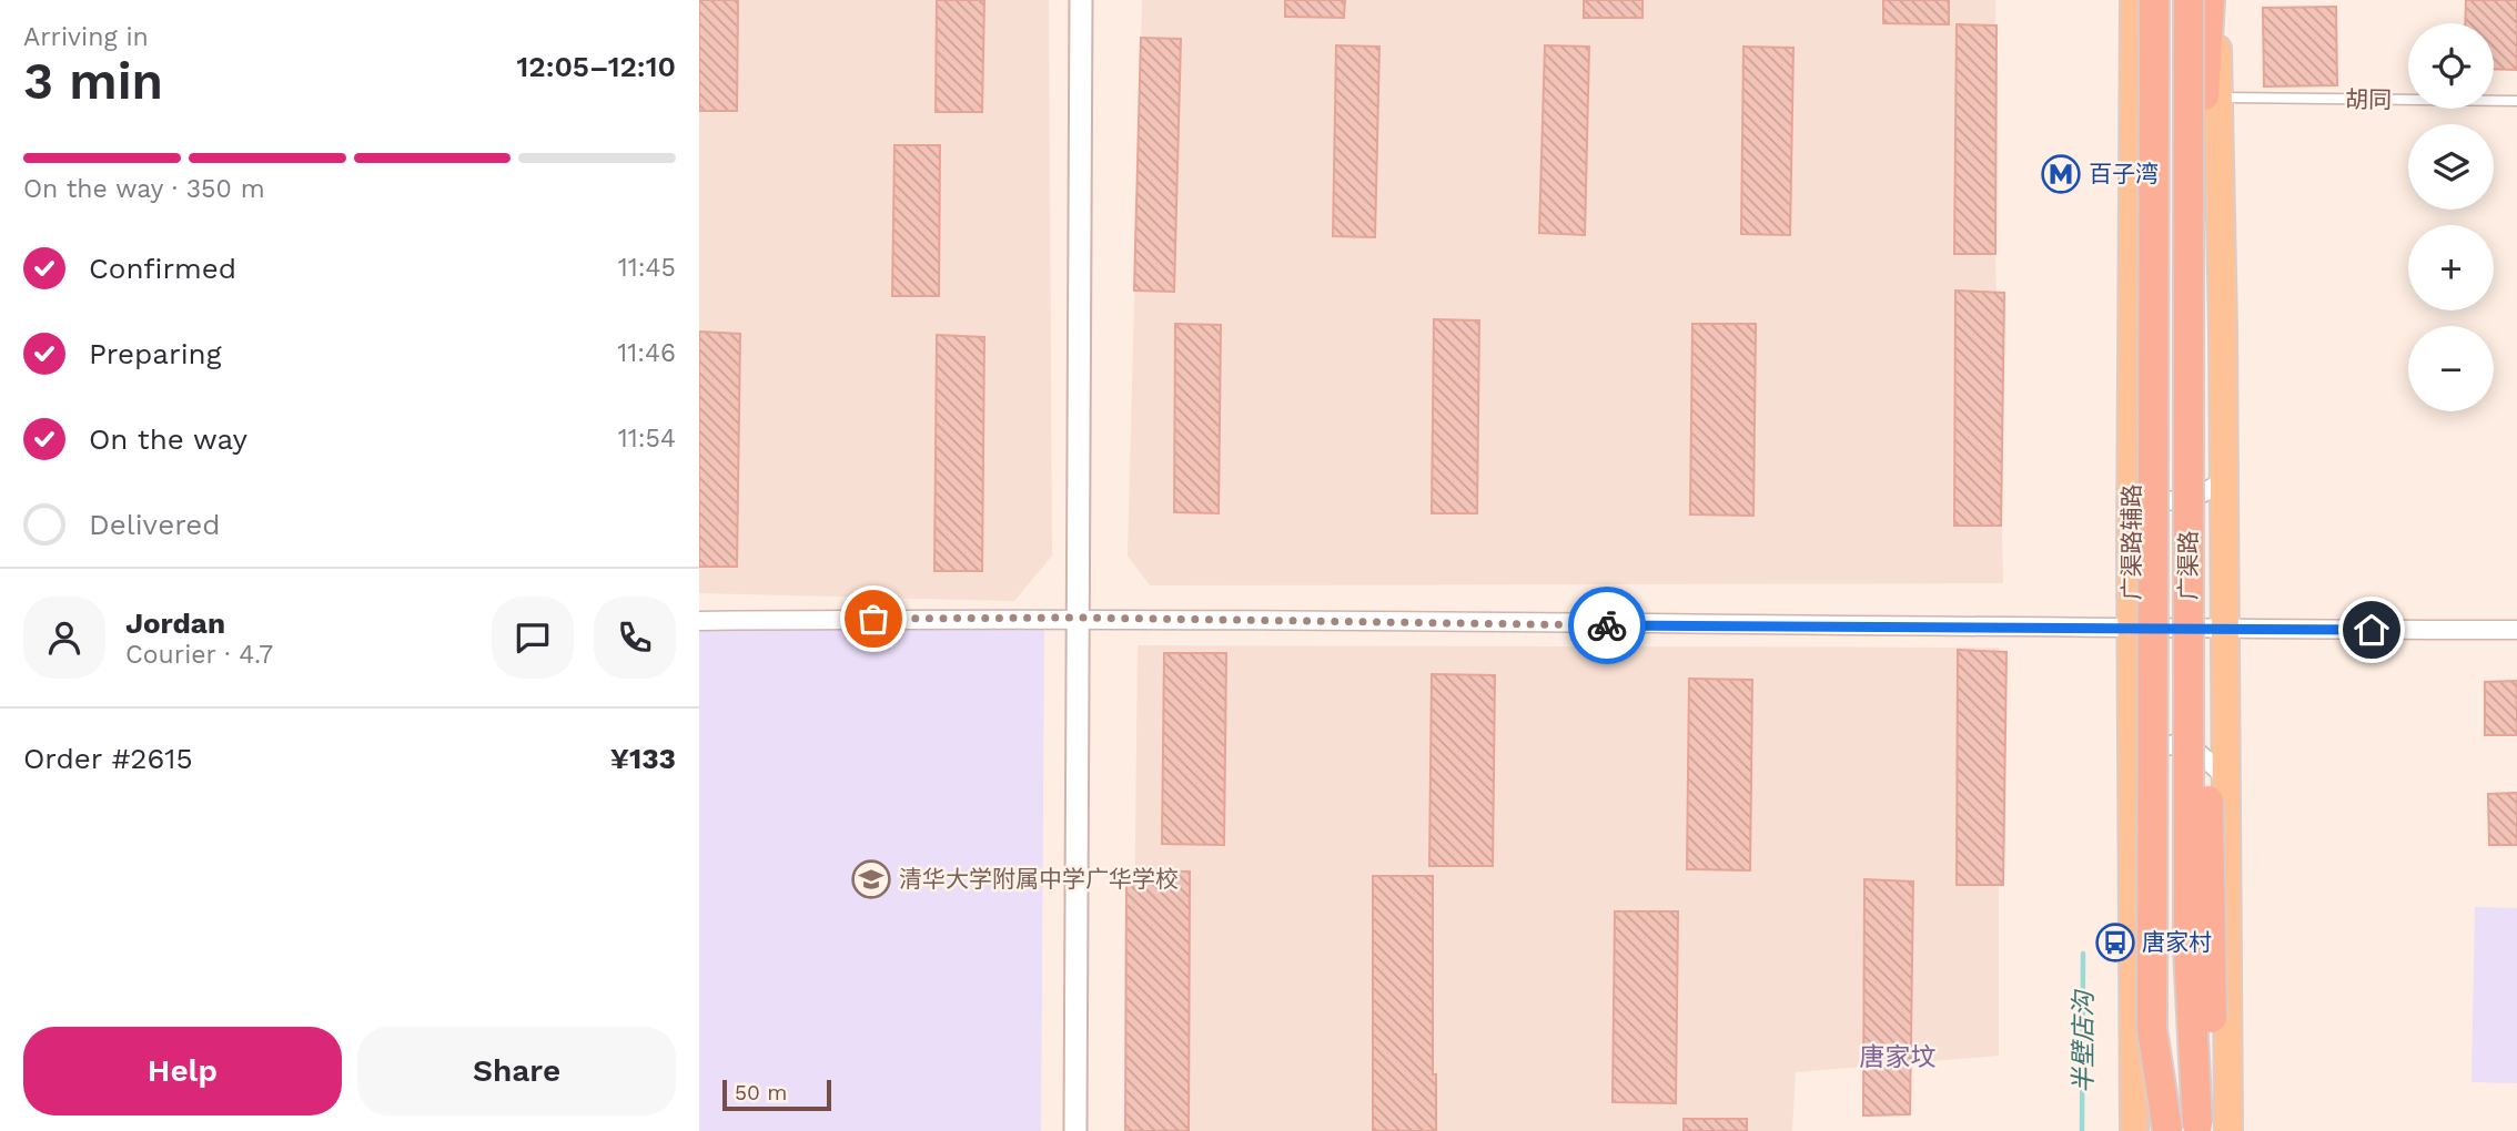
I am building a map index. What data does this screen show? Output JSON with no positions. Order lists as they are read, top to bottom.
{
  "streets": {
    "highway": ["广渠路"],
    "main road": ["广渠路辅路"],
    "lane": ["胡同"]
  },
  "crossings": [
    ["胡同", "广渠路"]
  ],
  "districts": ["唐家坟"],
  "water": ["半壁店沟"],
  "places": {
    "metro station": ["百子湾"],
    "school or university": ["清华大学附属中学广华学校"],
    "bus stop": ["唐家村"]
  },
  "scale_bar": "50 m",
  "page": {
    "heading": ["3 min", "Arriving in", "12:05–12:10"],
    "panel": [
      "Jordan",
      "Courier · 4.7",
      "Order #2615",
      "¥133"
    ],
    "map_buttons": ["+", "−"],
    "bar": "On the way · 350 m",
    "list": [
      ["Confirmed", "11:45"],
      ["Preparing", "11:46"],
      ["On the way", "11:54"],
      "Delivered"
    ],
    "buttons": ["Help", "Share"],
    "scale": "50 m"
  }
}
